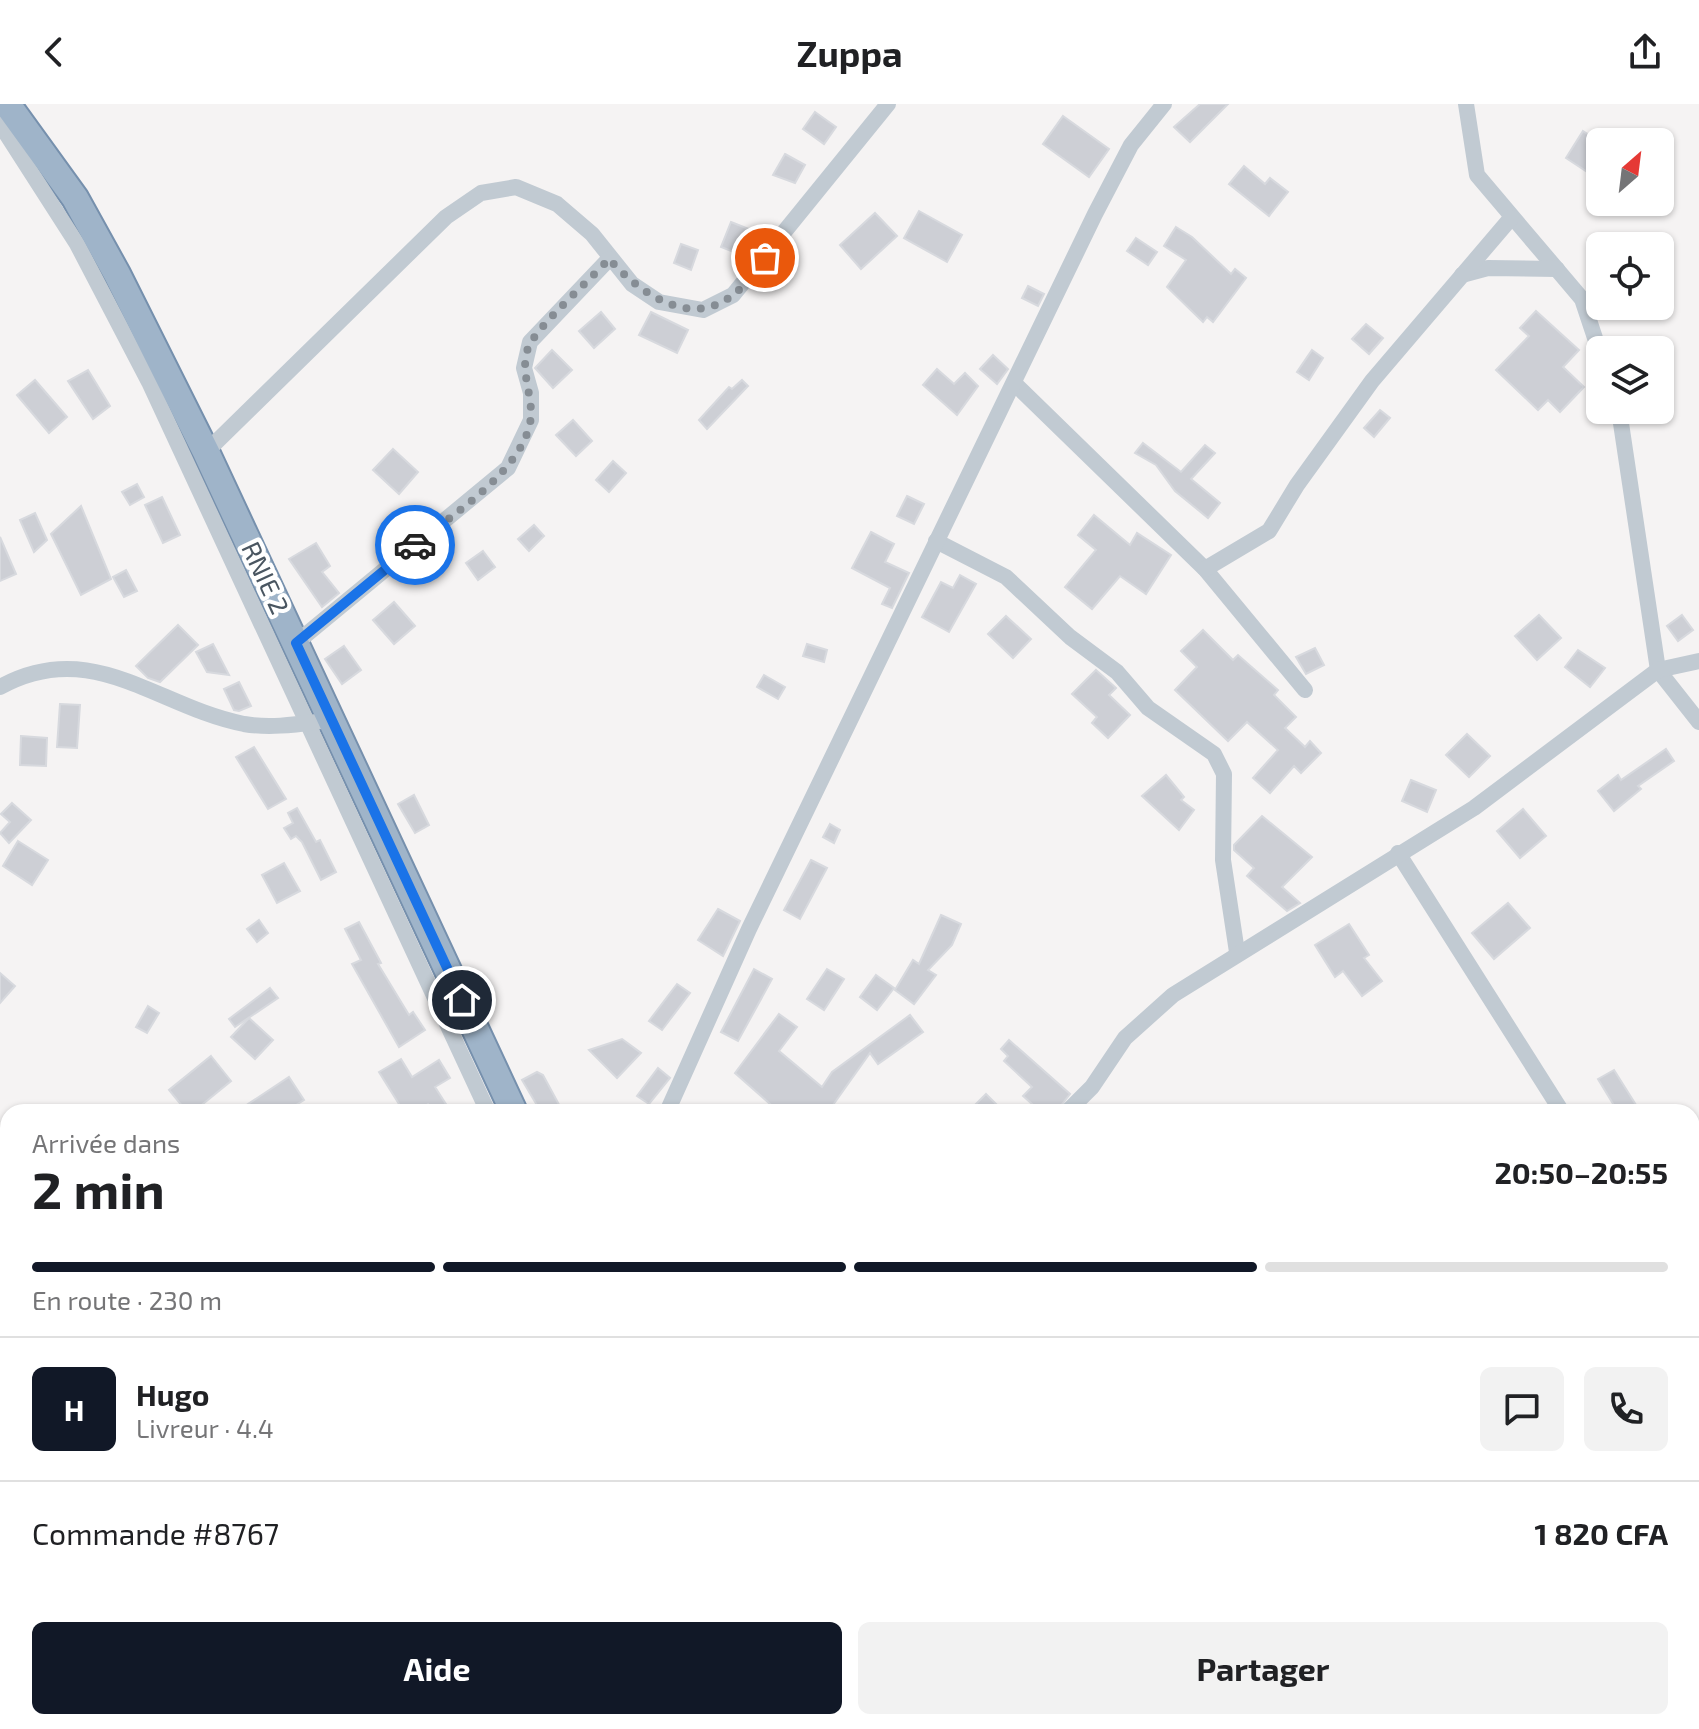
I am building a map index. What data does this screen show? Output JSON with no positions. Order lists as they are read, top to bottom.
{
  "streets": {
    "highway": ["RNIE 2"]
  },
  "north": "top right",
  "page": {
    "header": "Zuppa",
    "heading": ["2 min", "Arrivée dans", "20:50–20:55"],
    "panel": [
      "Hugo",
      "Livreur · 4.4",
      "Commande #8767",
      "1 820 CFA"
    ],
    "bar": "En route · 230 m",
    "round": "H",
    "buttons": ["Aide", "Partager"]
  }
}
